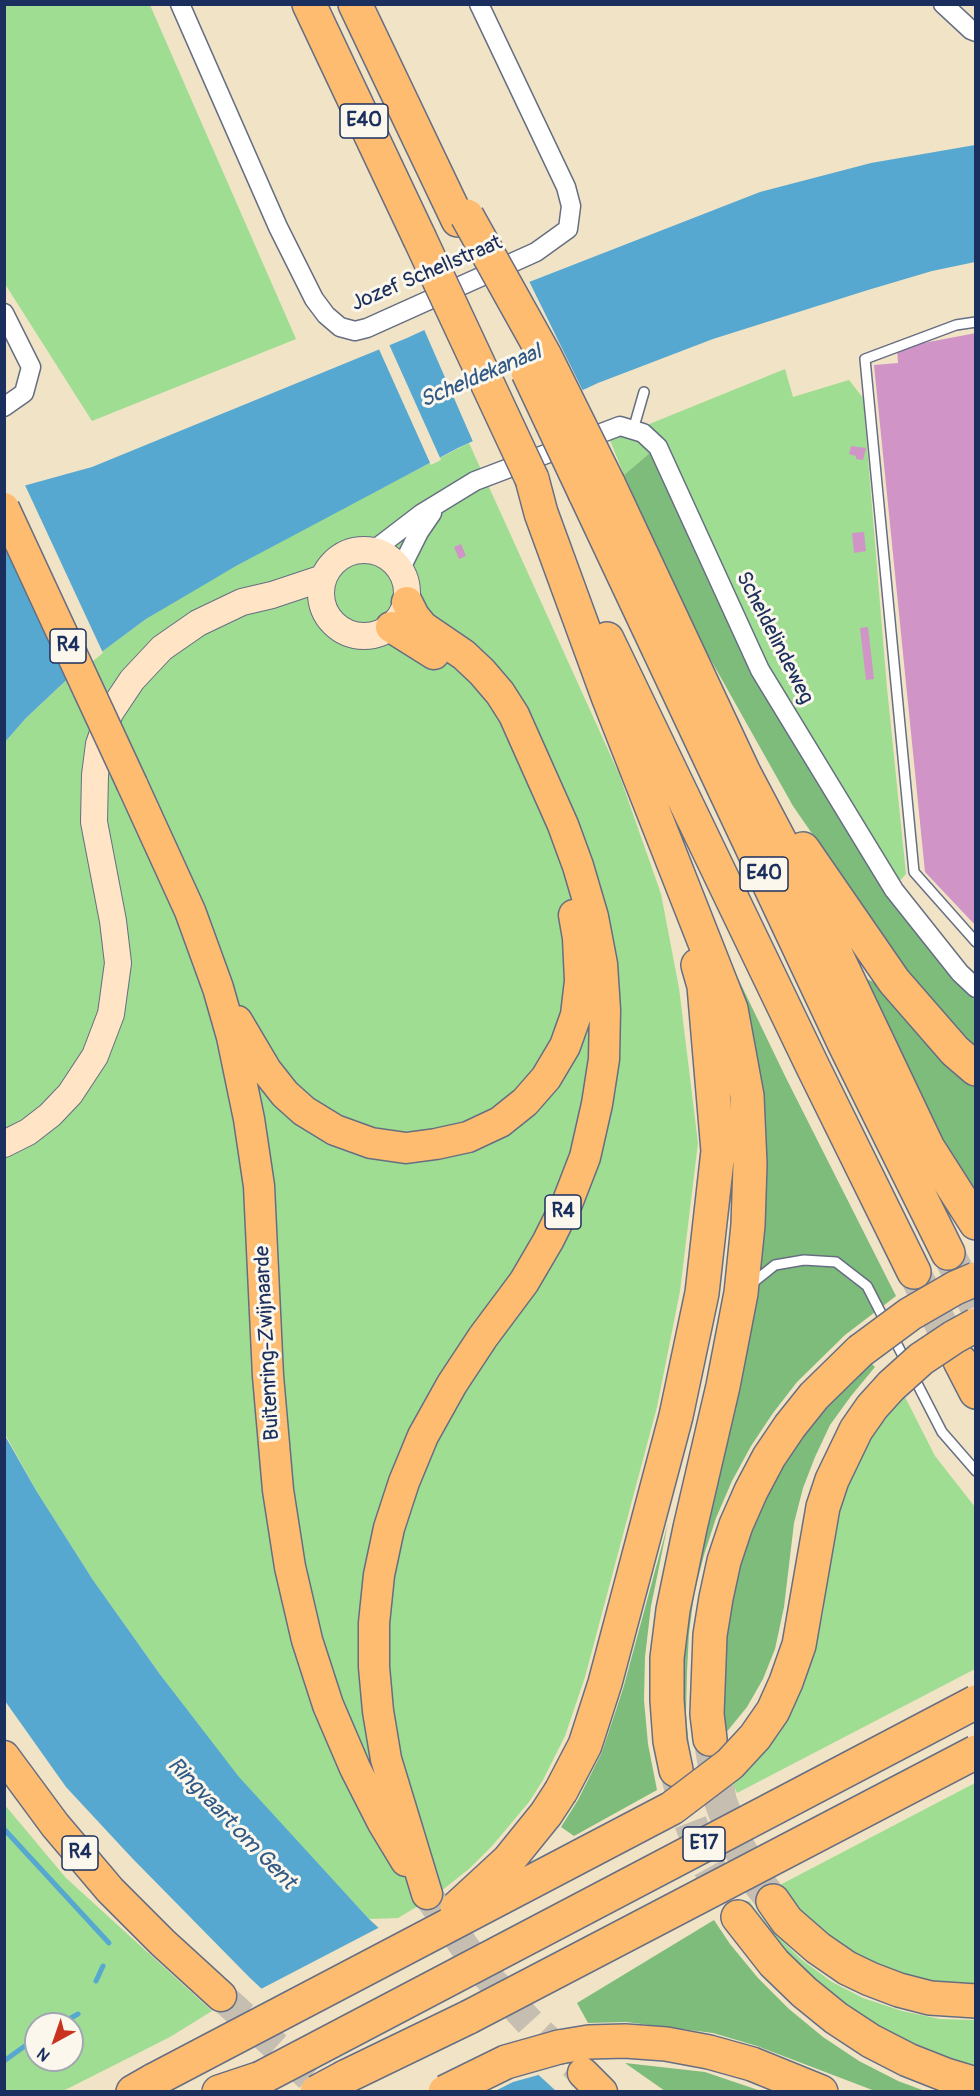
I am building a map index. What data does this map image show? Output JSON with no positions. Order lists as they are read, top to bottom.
{
  "streets": {
    "highway": [
      "E40",
      "R4",
      "Buitenring-Zwijnaarde",
      "E17"
    ],
    "street": ["Jozef Schellstraat", "Scheldelindeweg"]
  },
  "crossings": [
    ["R4", "Buitenring-Zwijnaarde"]
  ],
  "water": ["Scheldekanaal", "Ringvaart om Gent"],
  "north": "bottom left"
}
